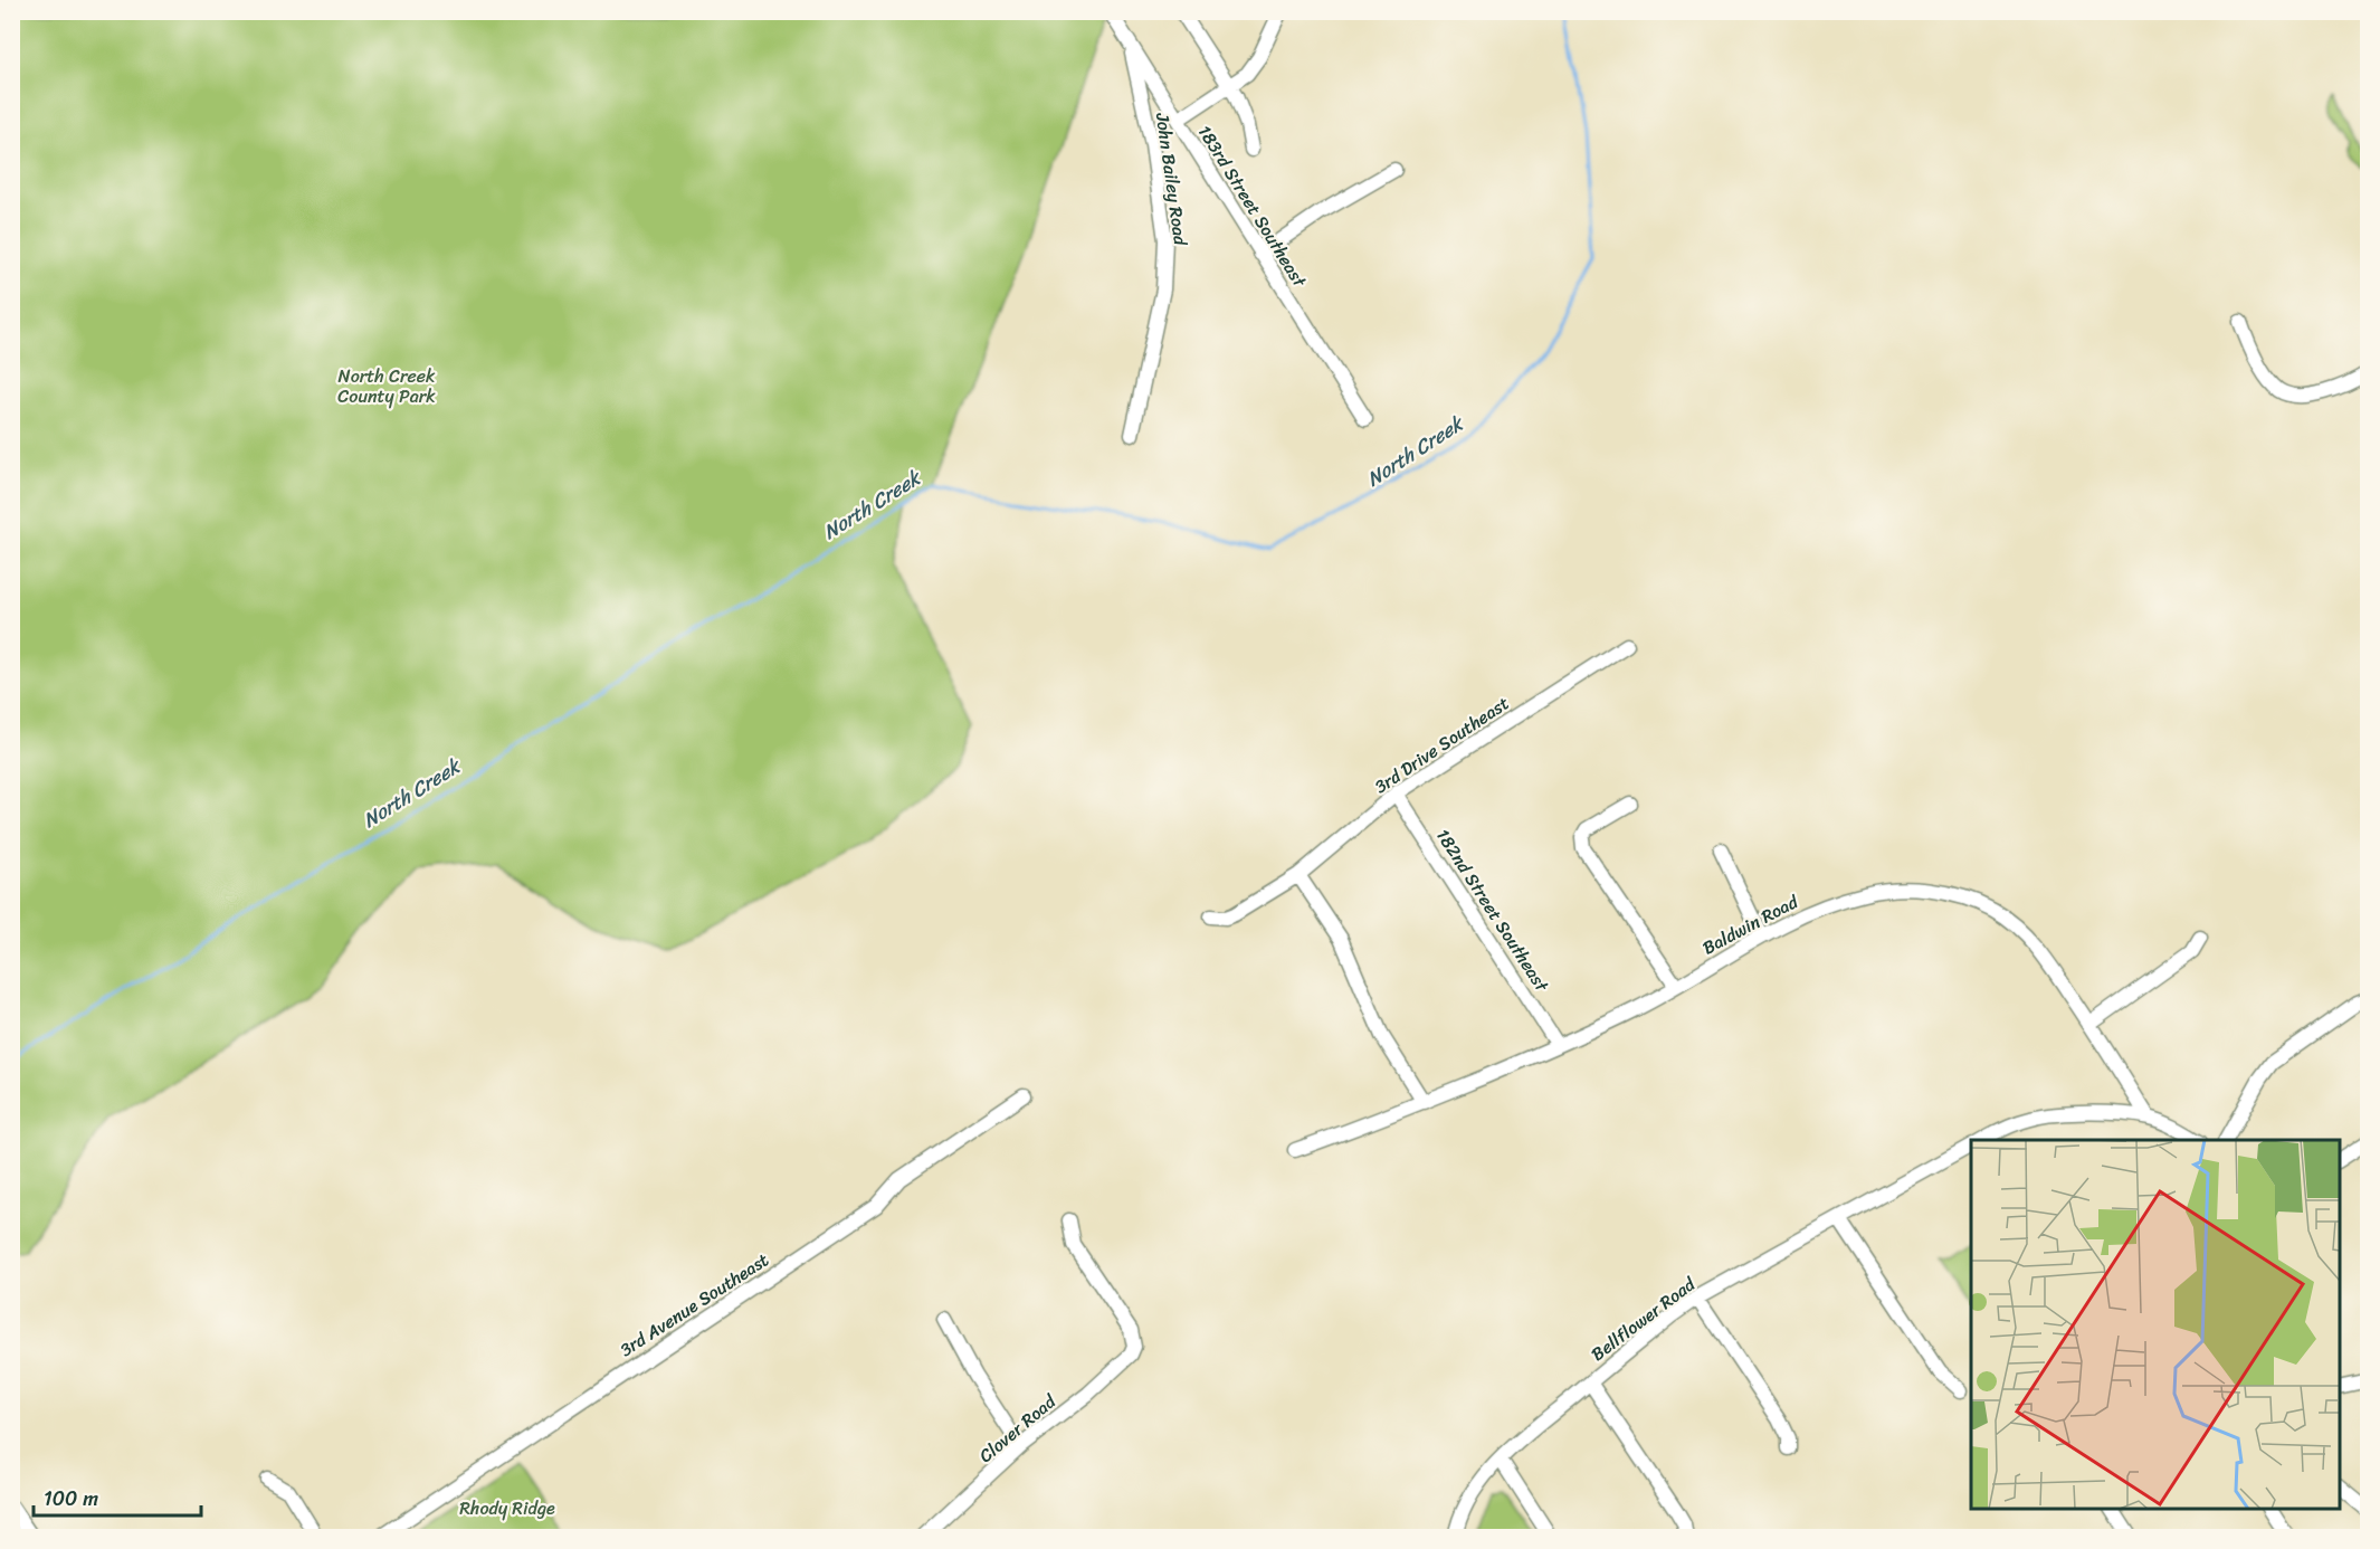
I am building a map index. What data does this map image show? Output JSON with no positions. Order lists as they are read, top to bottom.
{
  "streets": {
    "street": [
      "John Bailey Road",
      "183rd Street Southeast",
      "3rd Drive Southeast",
      "182nd Street Southeast",
      "Baldwin Road",
      "3rd Avenue Southeast",
      "Bellflower Road",
      "Clover Road"
    ]
  },
  "crossings": [
    ["John Bailey Road", "183rd Street Southeast"],
    ["3rd Drive Southeast", "182nd Street Southeast"],
    ["182nd Street Southeast", "Baldwin Road"]
  ],
  "water": ["North Creek"],
  "parks": ["North Creek County Park", "Rhody Ridge"],
  "scale_bar": "100 m"
}
